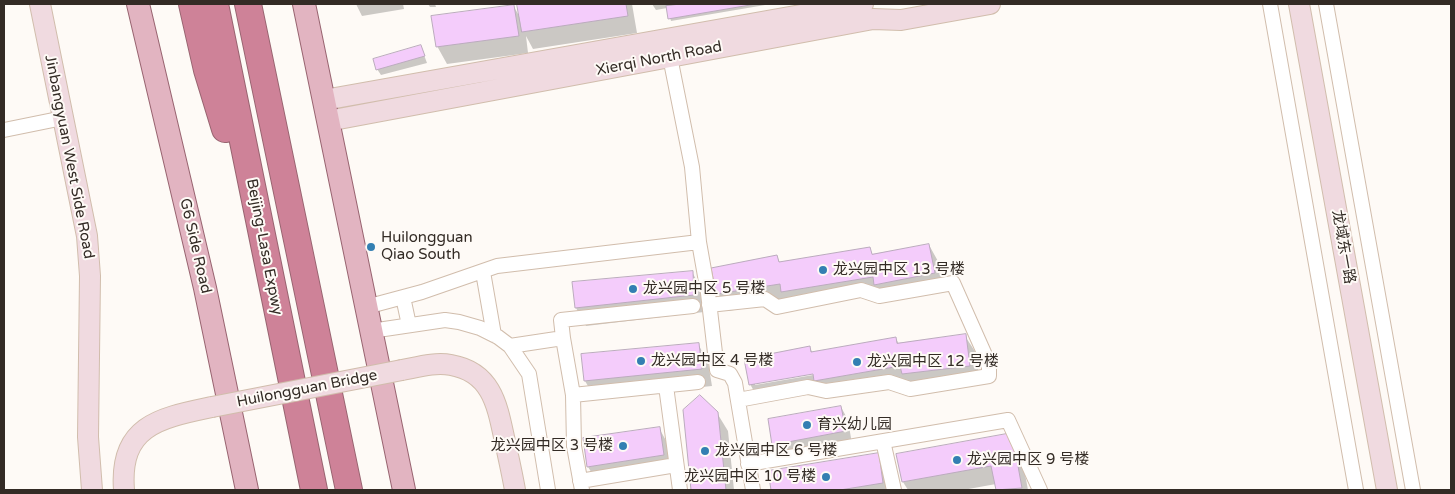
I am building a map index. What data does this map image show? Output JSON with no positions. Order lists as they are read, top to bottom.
{
  "streets": {
    "highway": ["Beijing-Lasa Expwy"],
    "main road": [
      "Xierqi North Road",
      "Jinbangyuan West Side Road",
      "G6 Side Road",
      "龙域东一路",
      "Huilongguan Bridge"
    ]
  },
  "places": [
    "Huilongguan Qiao South",
    "龙兴园中区 13 号楼",
    "龙兴园中区 5 号楼",
    "龙兴园中区 4 号楼",
    "龙兴园中区 12 号楼",
    "育兴幼儿园",
    "龙兴园中区 3 号楼",
    "龙兴园中区 6 号楼",
    "龙兴园中区 9 号楼",
    "龙兴园中区 10 号楼"
  ]
}
